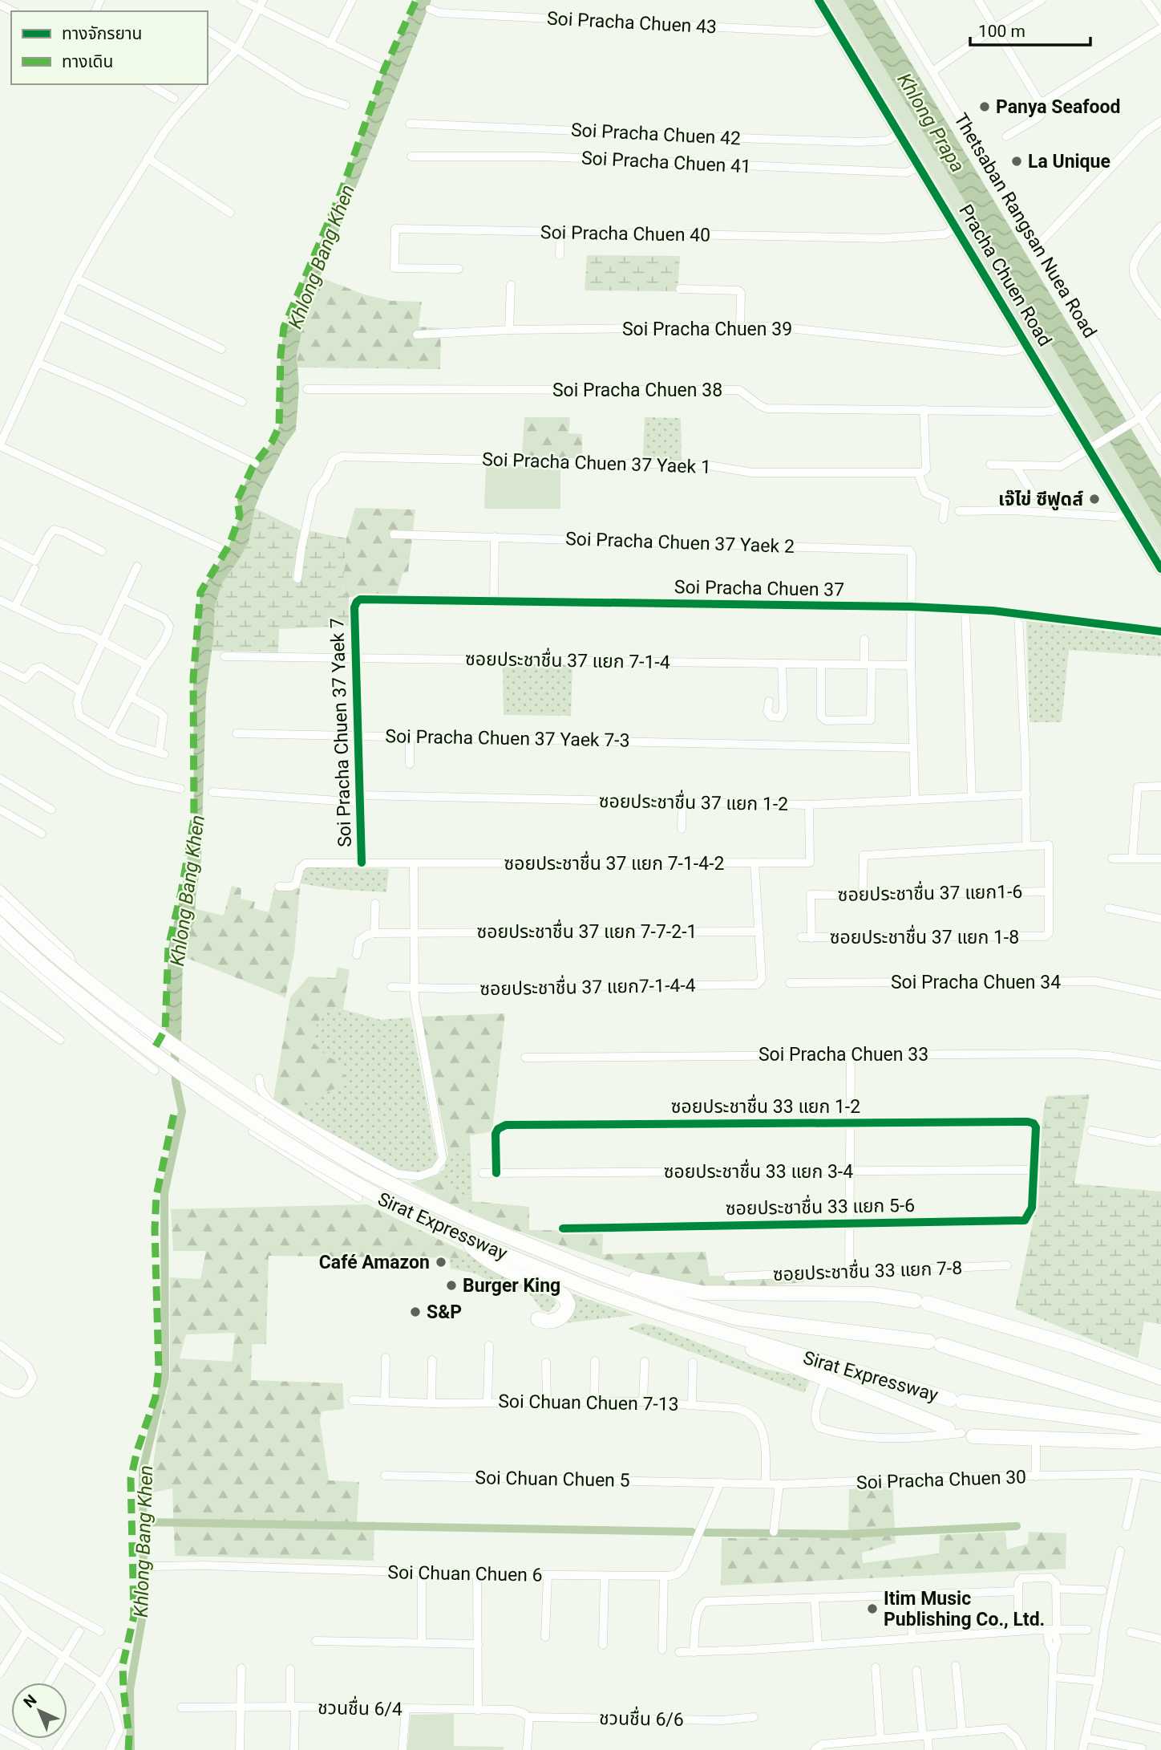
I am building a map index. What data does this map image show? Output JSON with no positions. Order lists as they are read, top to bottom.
{
  "streets": {
    "highway": ["Sirat Expressway"],
    "main road": ["Pracha Chuen Road"],
    "street": [
      "Soi Pracha Chuen 43",
      "Soi Pracha Chuen 42",
      "Soi Pracha Chuen 41",
      "Thetsaban Rangsan Nuea Road",
      "Soi Pracha Chuen 40",
      "Soi Pracha Chuen 39",
      "Soi Pracha Chuen 38",
      "Soi Pracha Chuen 37 Yaek 1",
      "Soi Pracha Chuen 37 Yaek 2",
      "Soi Pracha Chuen 37",
      "ซอยประชาชื่น 37 แยก 7-1-4",
      "Soi Pracha Chuen 37 Yaek 7",
      "Soi Pracha Chuen 37 Yaek 7-3",
      "ซอยประชาชื่น 37 แยก 1-2",
      "ซอยประชาชื่น 37 แยก 7-1-4-2",
      "ซอยประชาชื่น 37 แยก1-6",
      "ซอยประชาชื่น 37 แยก 7-7-2-1",
      "ซอยประชาชื่น 37 แยก 1-8",
      "Soi Pracha Chuen 34",
      "ซอยประชาชื่น 37 แยก7-1-4-4",
      "Soi Pracha Chuen 33",
      "ซอยประชาชื่น 33 แยก 1-2",
      "ซอยประชาชื่น 33 แยก 3-4",
      "ซอยประชาชื่น 33 แยก 5-6",
      "ซอยประชาชื่น 33 แยก 7-8",
      "Soi Chuan Chuen 7-13",
      "Soi Chuan Chuen 5",
      "Soi Pracha Chuen 30",
      "Soi Chuan Chuen 6",
      "ชวนชื่น 6/4",
      "ชวนชื่น 6/6"
    ]
  },
  "crossings": [
    ["Soi Pracha Chuen 43", "Pracha Chuen Road"],
    ["Soi Pracha Chuen 42", "Pracha Chuen Road"],
    ["Soi Pracha Chuen 41", "Pracha Chuen Road"],
    ["Soi Pracha Chuen 40", "Pracha Chuen Road"],
    ["Pracha Chuen Road", "Soi Pracha Chuen 39"],
    ["Pracha Chuen Road", "Soi Pracha Chuen 38"],
    ["Soi Pracha Chuen 37 Yaek 2", "Soi Pracha Chuen 37"],
    ["Soi Pracha Chuen 37", "Soi Pracha Chuen 37 Yaek 7"],
    ["ซอยประชาชื่น 37 แยก 7-1-4", "Soi Pracha Chuen 37 Yaek 7"],
    ["Soi Pracha Chuen 37 Yaek 7", "Soi Pracha Chuen 37 Yaek 7-3"],
    ["Soi Pracha Chuen 37 Yaek 7", "ซอยประชาชื่น 37 แยก 1-2"],
    ["Soi Pracha Chuen 37 Yaek 7", "ซอยประชาชื่น 37 แยก 7-1-4-2"],
    ["ซอยประชาชื่น 37 แยก 1-2", "ซอยประชาชื่น 37 แยก 7-1-4-2"],
    ["ซอยประชาชื่น 37 แยก1-6", "ซอยประชาชื่น 37 แยก 1-8"],
    ["ซอยประชาชื่น 37 แยก 7-7-2-1", "ซอยประชาชื่น 37 แยก7-1-4-4"],
    ["ซอยประชาชื่น 33 แยก 1-2", "ซอยประชาชื่น 33 แยก 3-4"],
    ["ซอยประชาชื่น 33 แยก 1-2", "ซอยประชาชื่น 33 แยก 5-6"],
    ["ซอยประชาชื่น 33 แยก 3-4", "ซอยประชาชื่น 33 แยก 5-6"],
    ["Soi Chuan Chuen 7-13", "Soi Pracha Chuen 30"],
    ["Soi Chuan Chuen 5", "Soi Pracha Chuen 30"],
    ["ชวนชื่น 6/4", "ชวนชื่น 6/6"]
  ],
  "water": ["Khlong Prapa", "Khlong Bang Khen"],
  "places": [
    "Panya Seafood",
    "La Unique",
    "เจ๊ไข่ ซีฟูดส์",
    "Café Amazon",
    "Burger King",
    "S&P",
    "Itim Music Publishing Co., Ltd."
  ],
  "legend": ["ทางจักรยาน", "ทางเดิน"],
  "scale_bar": "100 m",
  "north": "top left"
}
